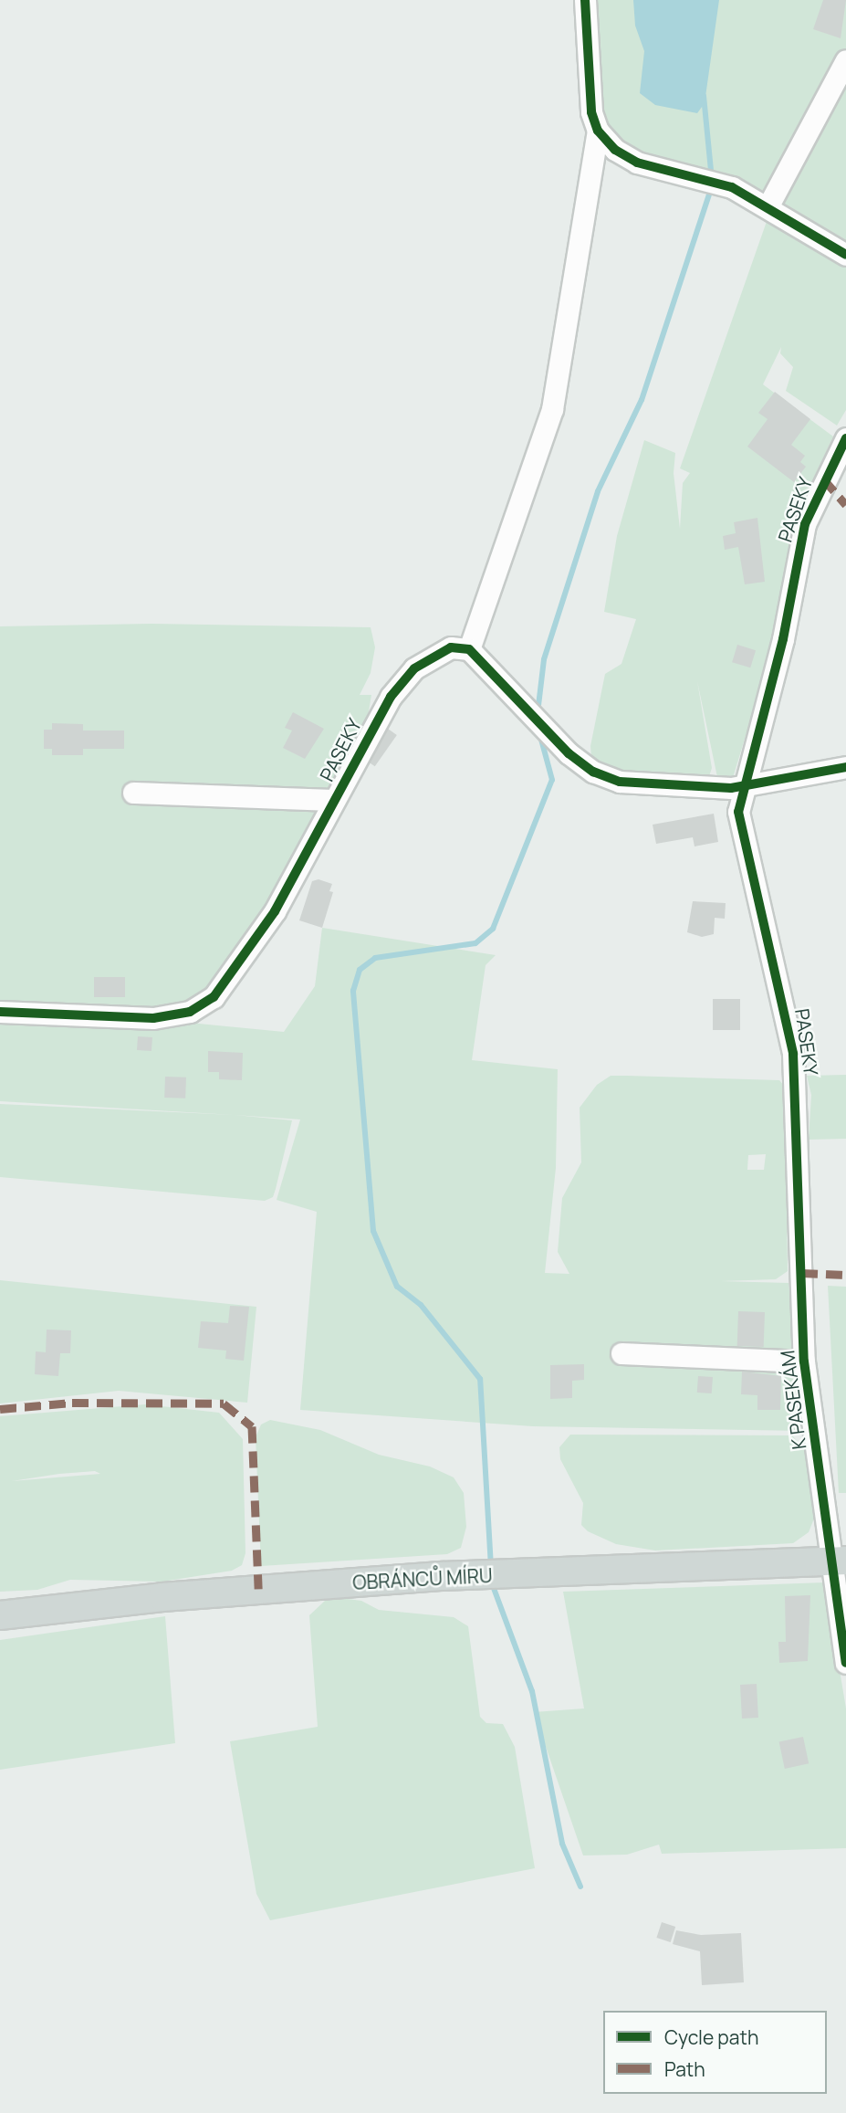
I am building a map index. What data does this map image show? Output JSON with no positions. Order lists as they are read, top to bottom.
{
  "streets": {
    "main road": ["OBRÁNCŮ MÍRU"],
    "street": ["PASEKY", "K PASEKÁM"]
  },
  "crossings": [
    ["PASEKY", "K PASEKÁM"],
    ["K PASEKÁM", "OBRÁNCŮ MÍRU"]
  ],
  "legend": ["Cycle path", "Path"]
}
